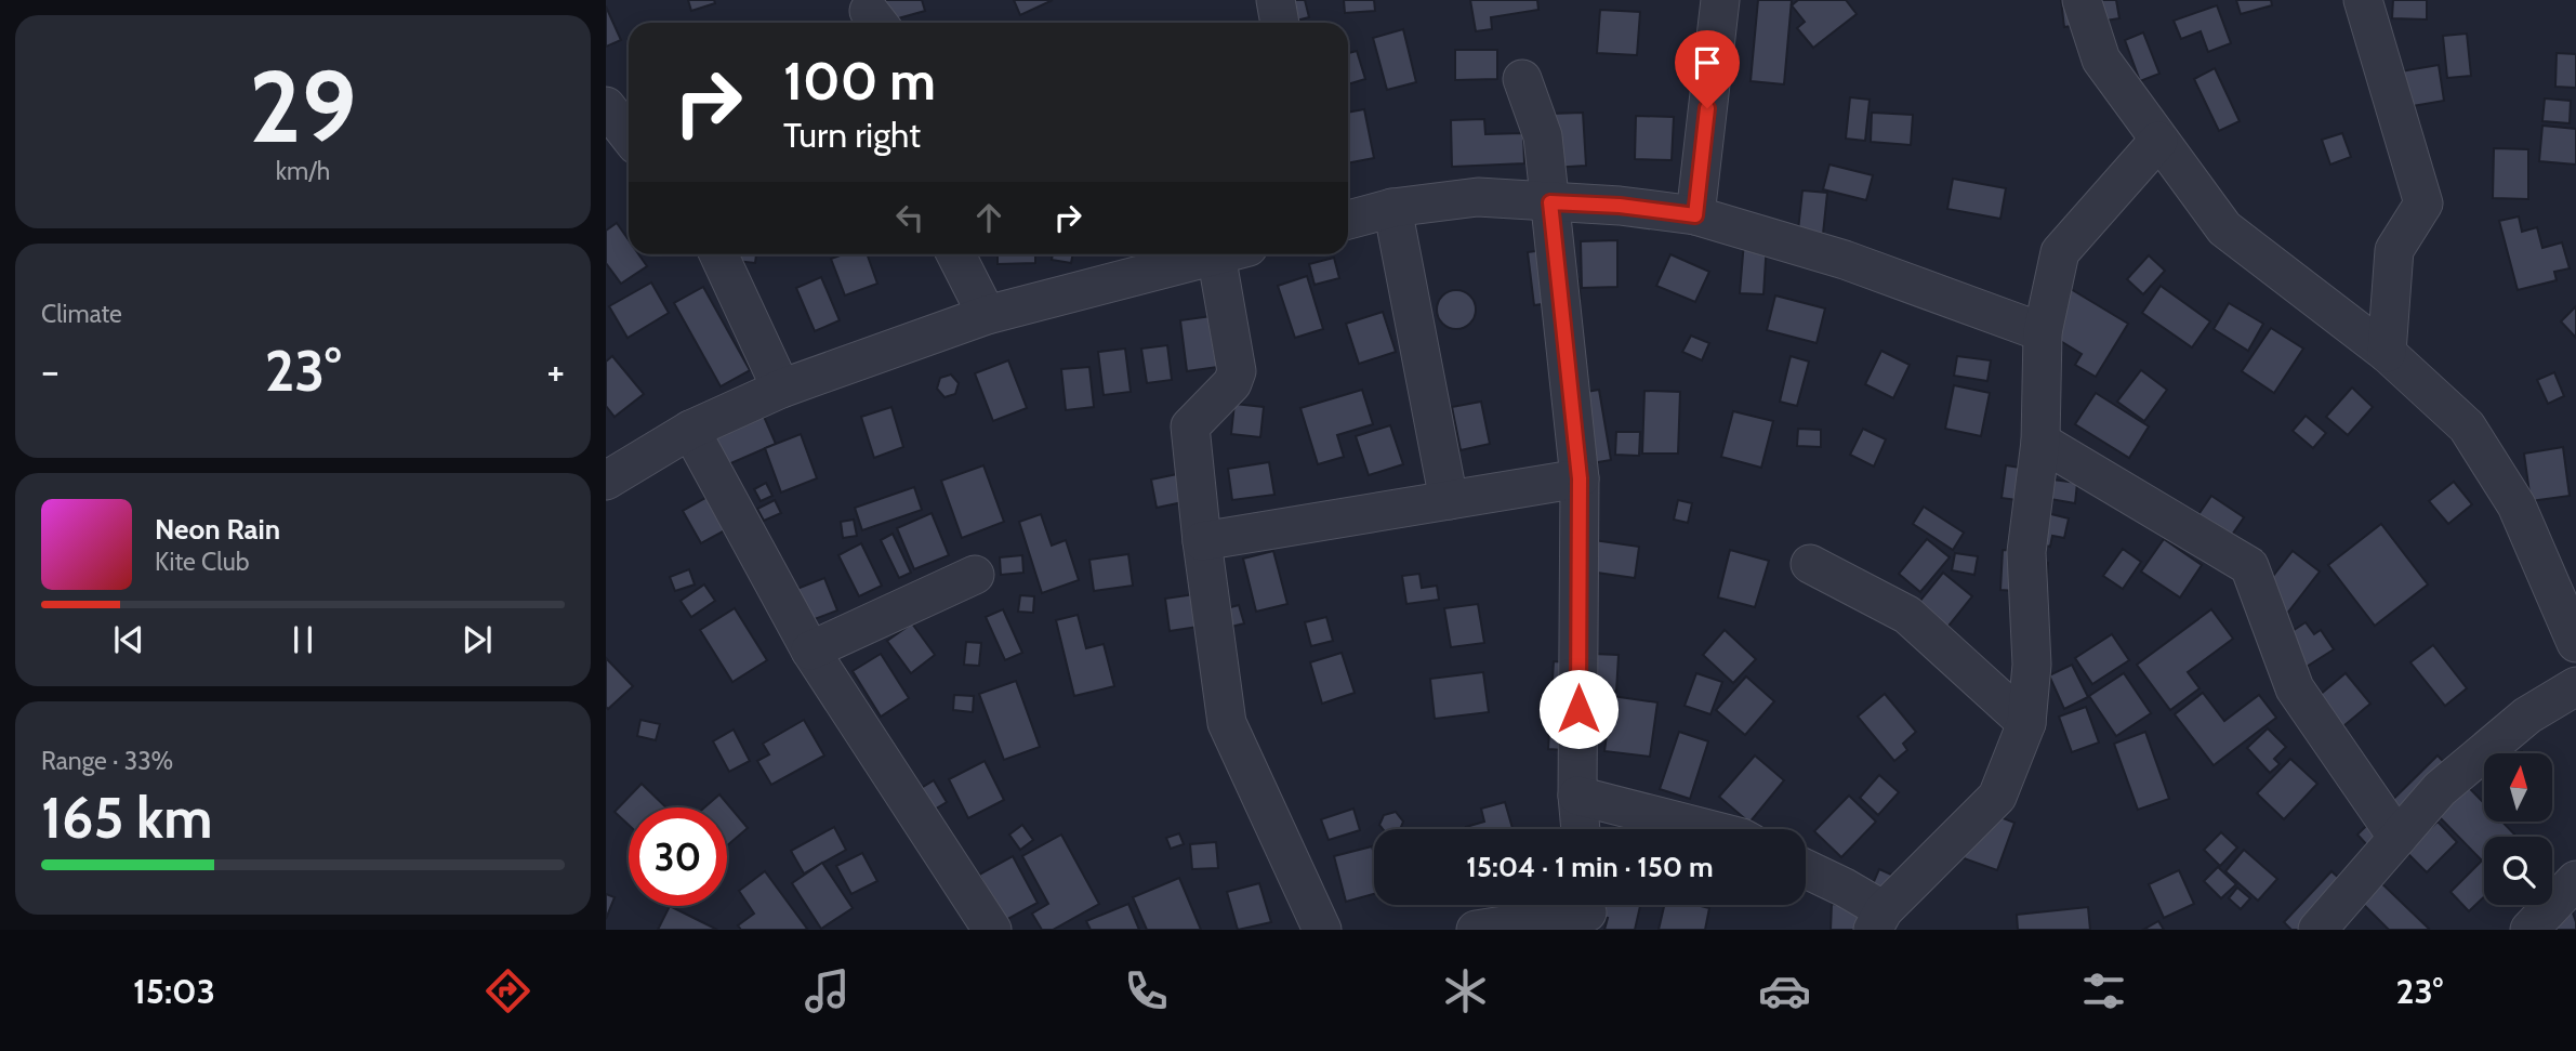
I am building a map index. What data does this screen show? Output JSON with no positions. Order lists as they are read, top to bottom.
{
  "north": "top",
  "page": {
    "tile": [
      ["29", "km/h"],
      "Climate",
      ["Range · 33%", "165 km"]
    ],
    "turn": ["100 m", "Turn right"],
    "heat": ["−", "23°", "+"],
    "song": ["Neon Rain", "Kite Club"],
    "limit": "30",
    "trip": "15:04 · 1 min · 150 m",
    "tabs": ["15:03", "23°"]
  }
}
